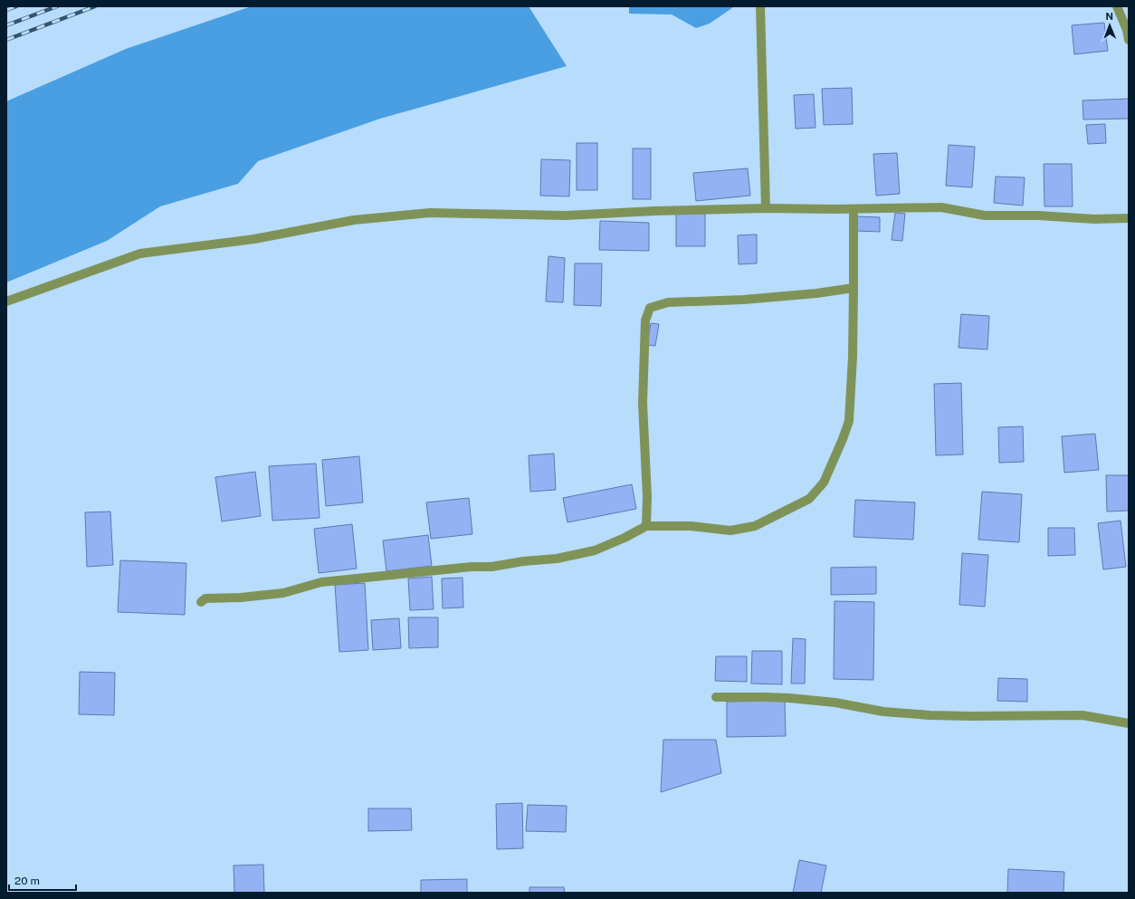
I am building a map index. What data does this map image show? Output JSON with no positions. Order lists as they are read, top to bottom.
{
  "scale_bar": "20 m",
  "north": "top"
}
